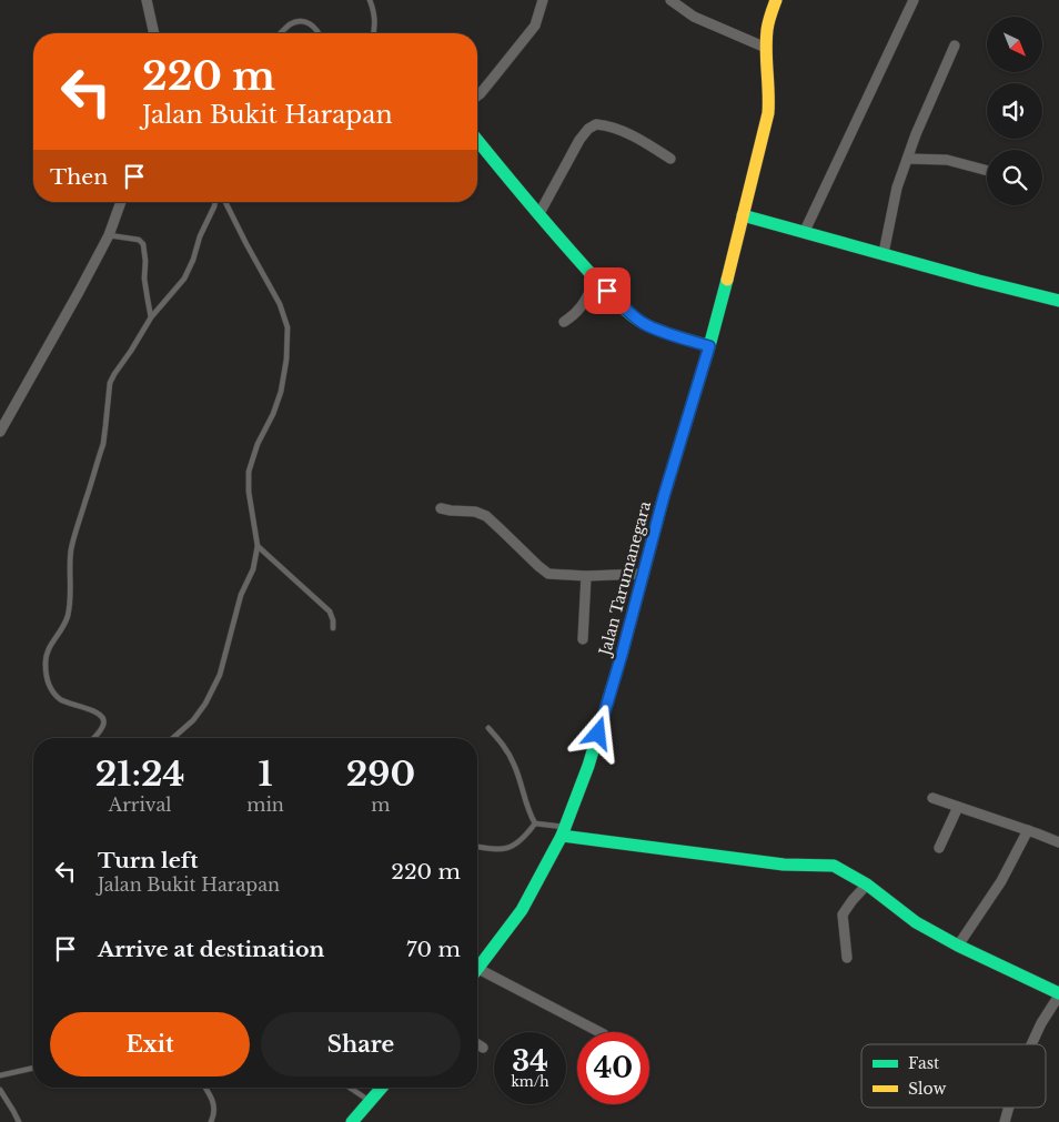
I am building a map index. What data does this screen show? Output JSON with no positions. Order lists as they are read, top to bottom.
{
  "streets": {
    "street": ["Jalan Tarumanegara"]
  },
  "legend": ["Fast", "Slow"],
  "north": "bottom right",
  "page": {
    "turn": ["220 m", "Jalan Bukit Harapan"],
    "then": "Then",
    "eta": [
      "21:24",
      "Arrival",
      "1",
      "min",
      "290",
      "m"
    ],
    "list": [
      {
        "name": "Turn left",
        "note": "Jalan Bukit Harapan",
        "value": "220 m"
      },
      {
        "name": "Arrive at destination",
        "value": "70 m"
      }
    ],
    "buttons": ["Exit", "Share"],
    "speed": "34 km/h",
    "limit": "40"
  }
}
